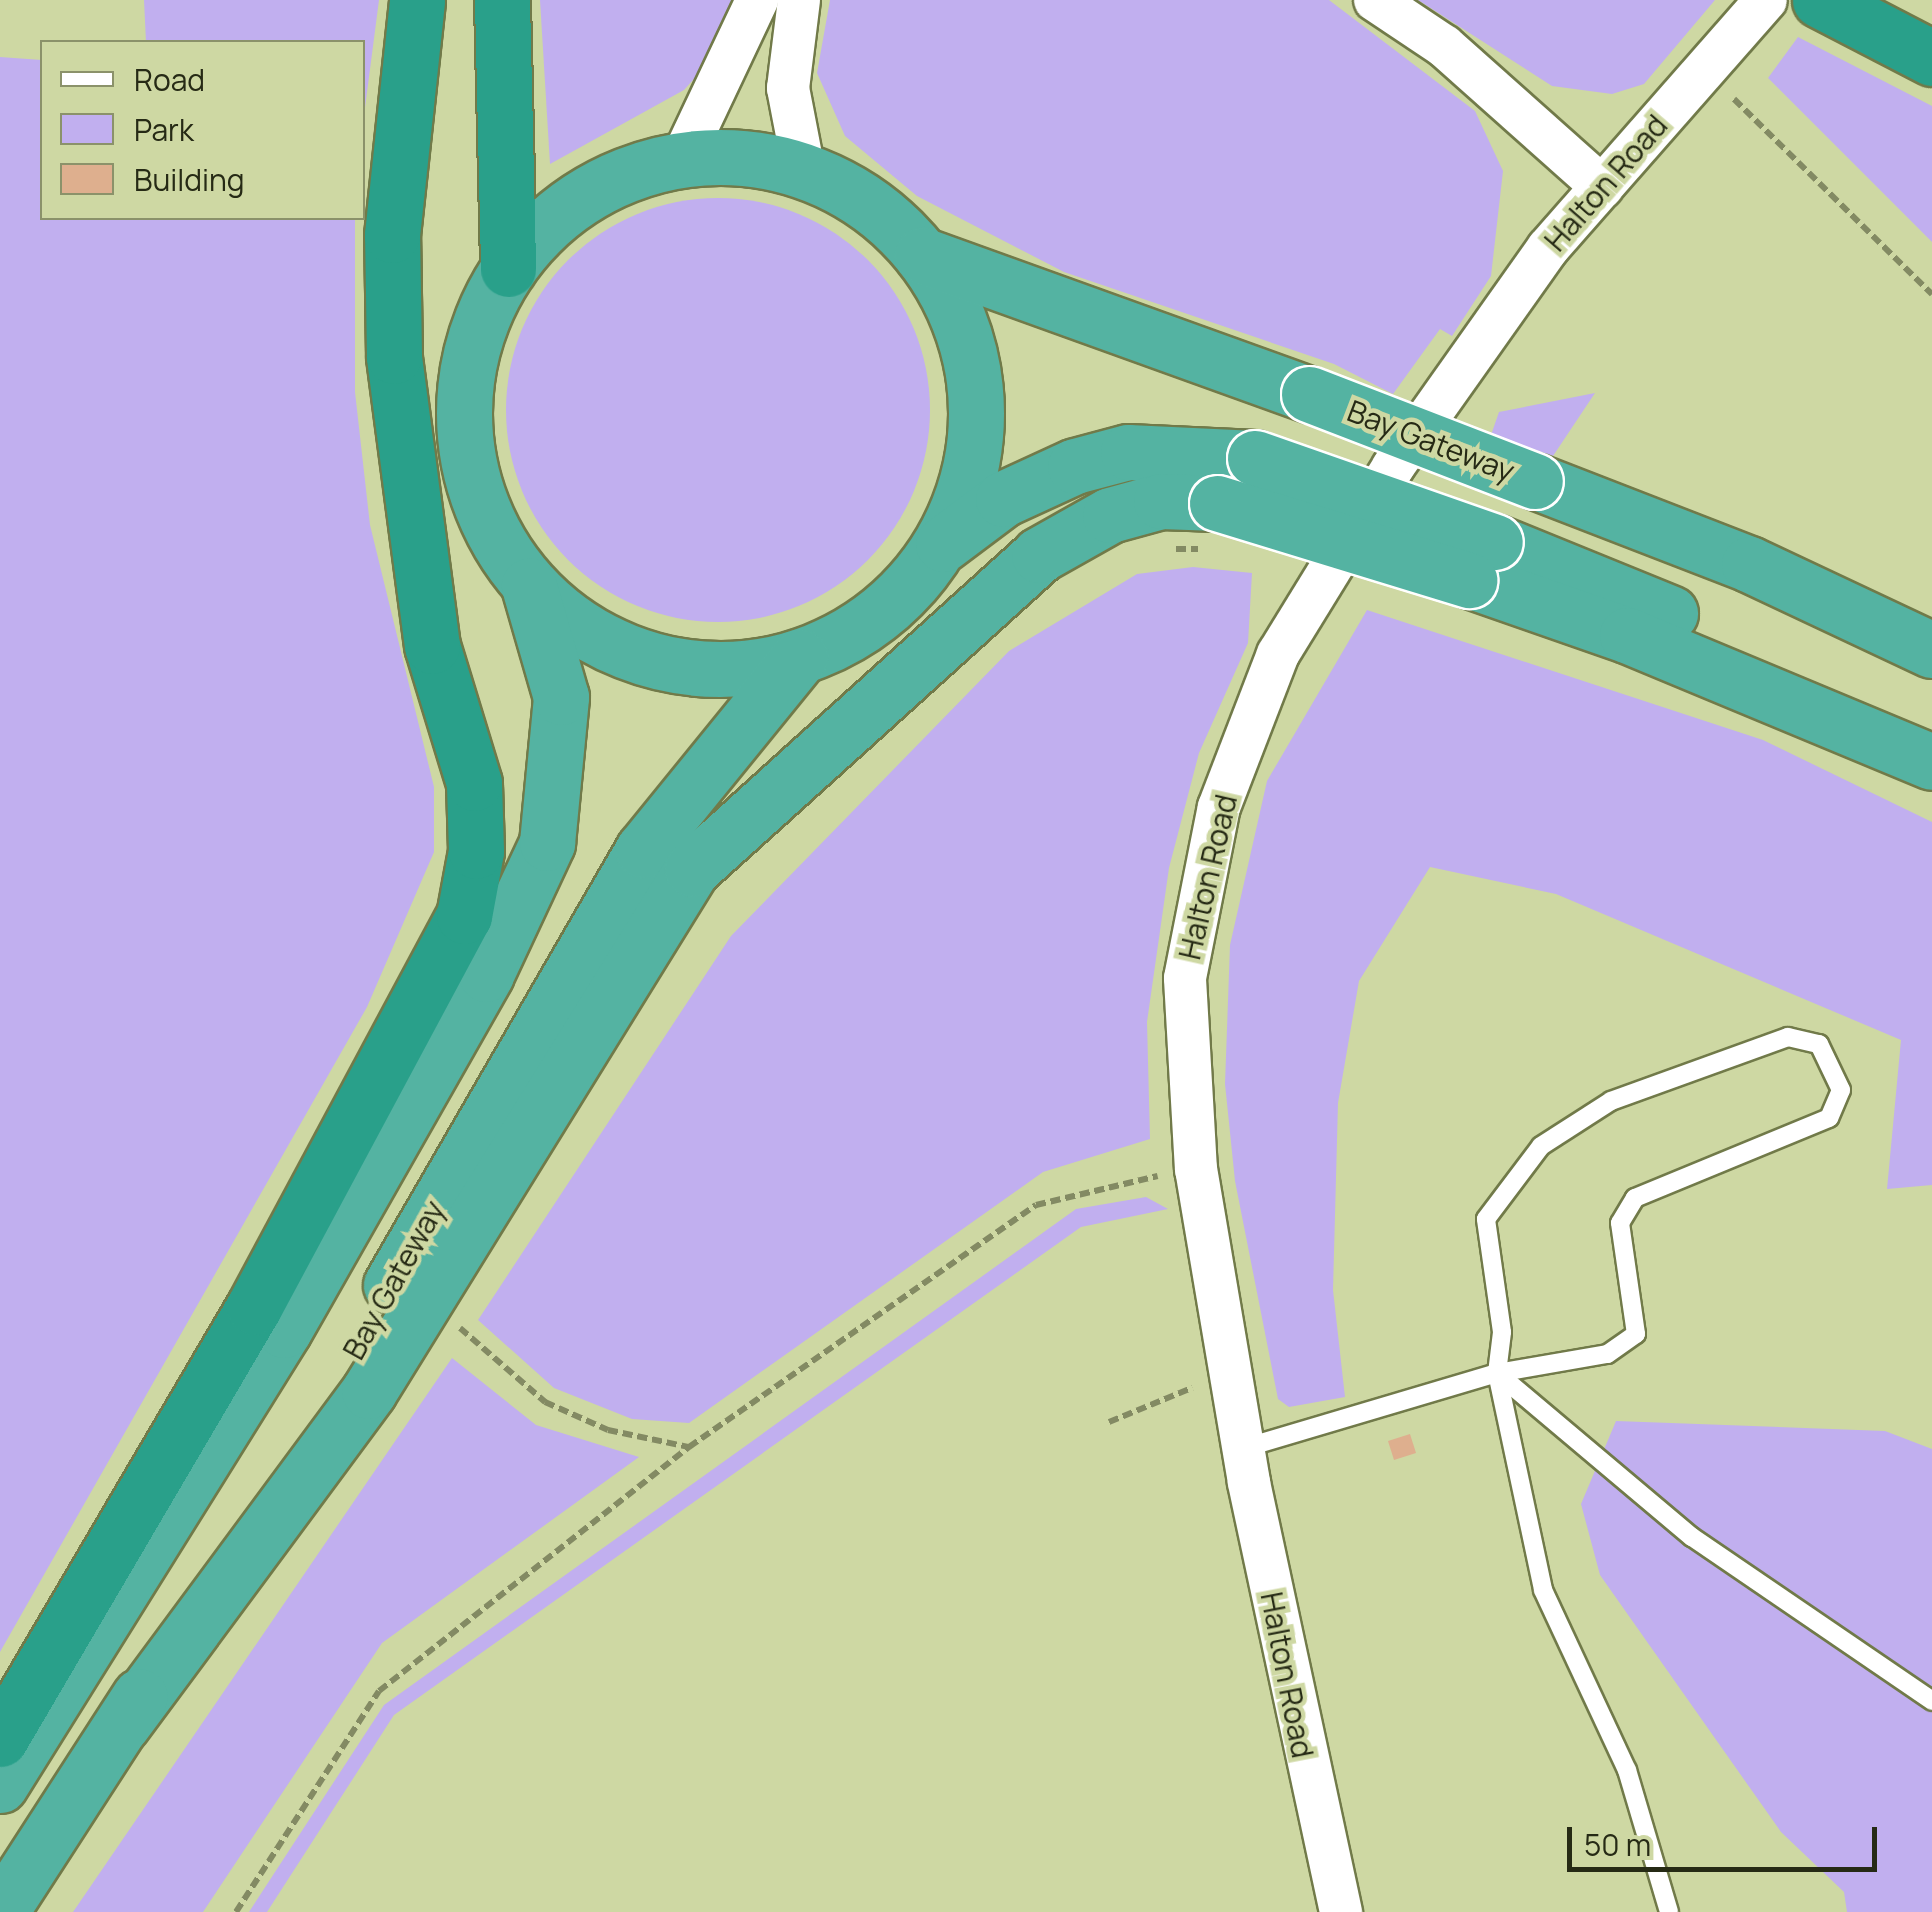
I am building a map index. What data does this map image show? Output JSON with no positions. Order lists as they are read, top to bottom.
{
  "streets": {
    "highway": ["Bay Gateway"],
    "street": ["Halton Road"]
  },
  "legend": ["Road", "Park", "Building"],
  "scale_bar": "50 m"
}
